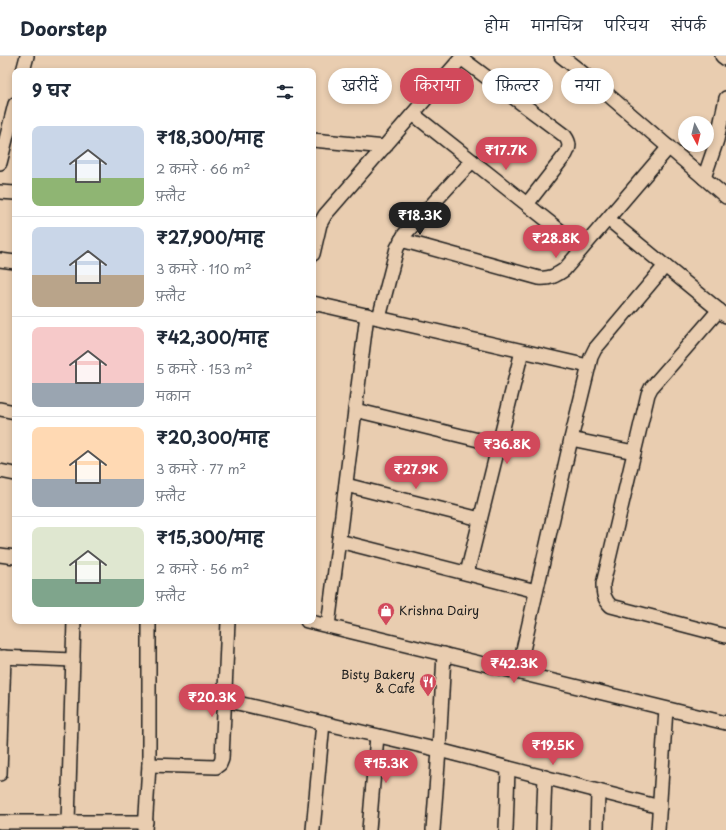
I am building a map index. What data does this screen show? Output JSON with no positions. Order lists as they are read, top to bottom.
{
  "places": {
    "shop": ["Krishna Dairy"],
    "restaurant": ["Bisty Bakery & Cafe"]
  },
  "north": "bottom",
  "page": {
    "header": "Doorstep",
    "nav": [
      "होम",
      "मानचित्र",
      "परिचय",
      "संपर्क"
    ],
    "chip": [
      "खरीदें",
      "किराया",
      "फ़िल्टर",
      "नया"
    ],
    "heading": "9 घर",
    "list": [
      {
        "name": "₹18,300/माह",
        "note": "2 कमरे · 66 m² · फ़्लैट"
      },
      {
        "name": "₹27,900/माह",
        "note": "3 कमरे · 110 m² · फ़्लैट"
      },
      {
        "name": "₹42,300/माह",
        "note": "5 कमरे · 153 m² · मकान"
      },
      {
        "name": "₹20,300/माह",
        "note": "3 कमरे · 77 m² · फ़्लैट"
      },
      {
        "name": "₹15,300/माह",
        "note": "2 कमरे · 56 m² · फ़्लैट"
      }
    ],
    "price": [
      "₹17.7K",
      "₹18.3K",
      "₹28.8K",
      "₹36.8K",
      "₹27.9K",
      "₹42.3K",
      "₹20.3K",
      "₹19.5K",
      "₹15.3K"
    ]
  }
}
